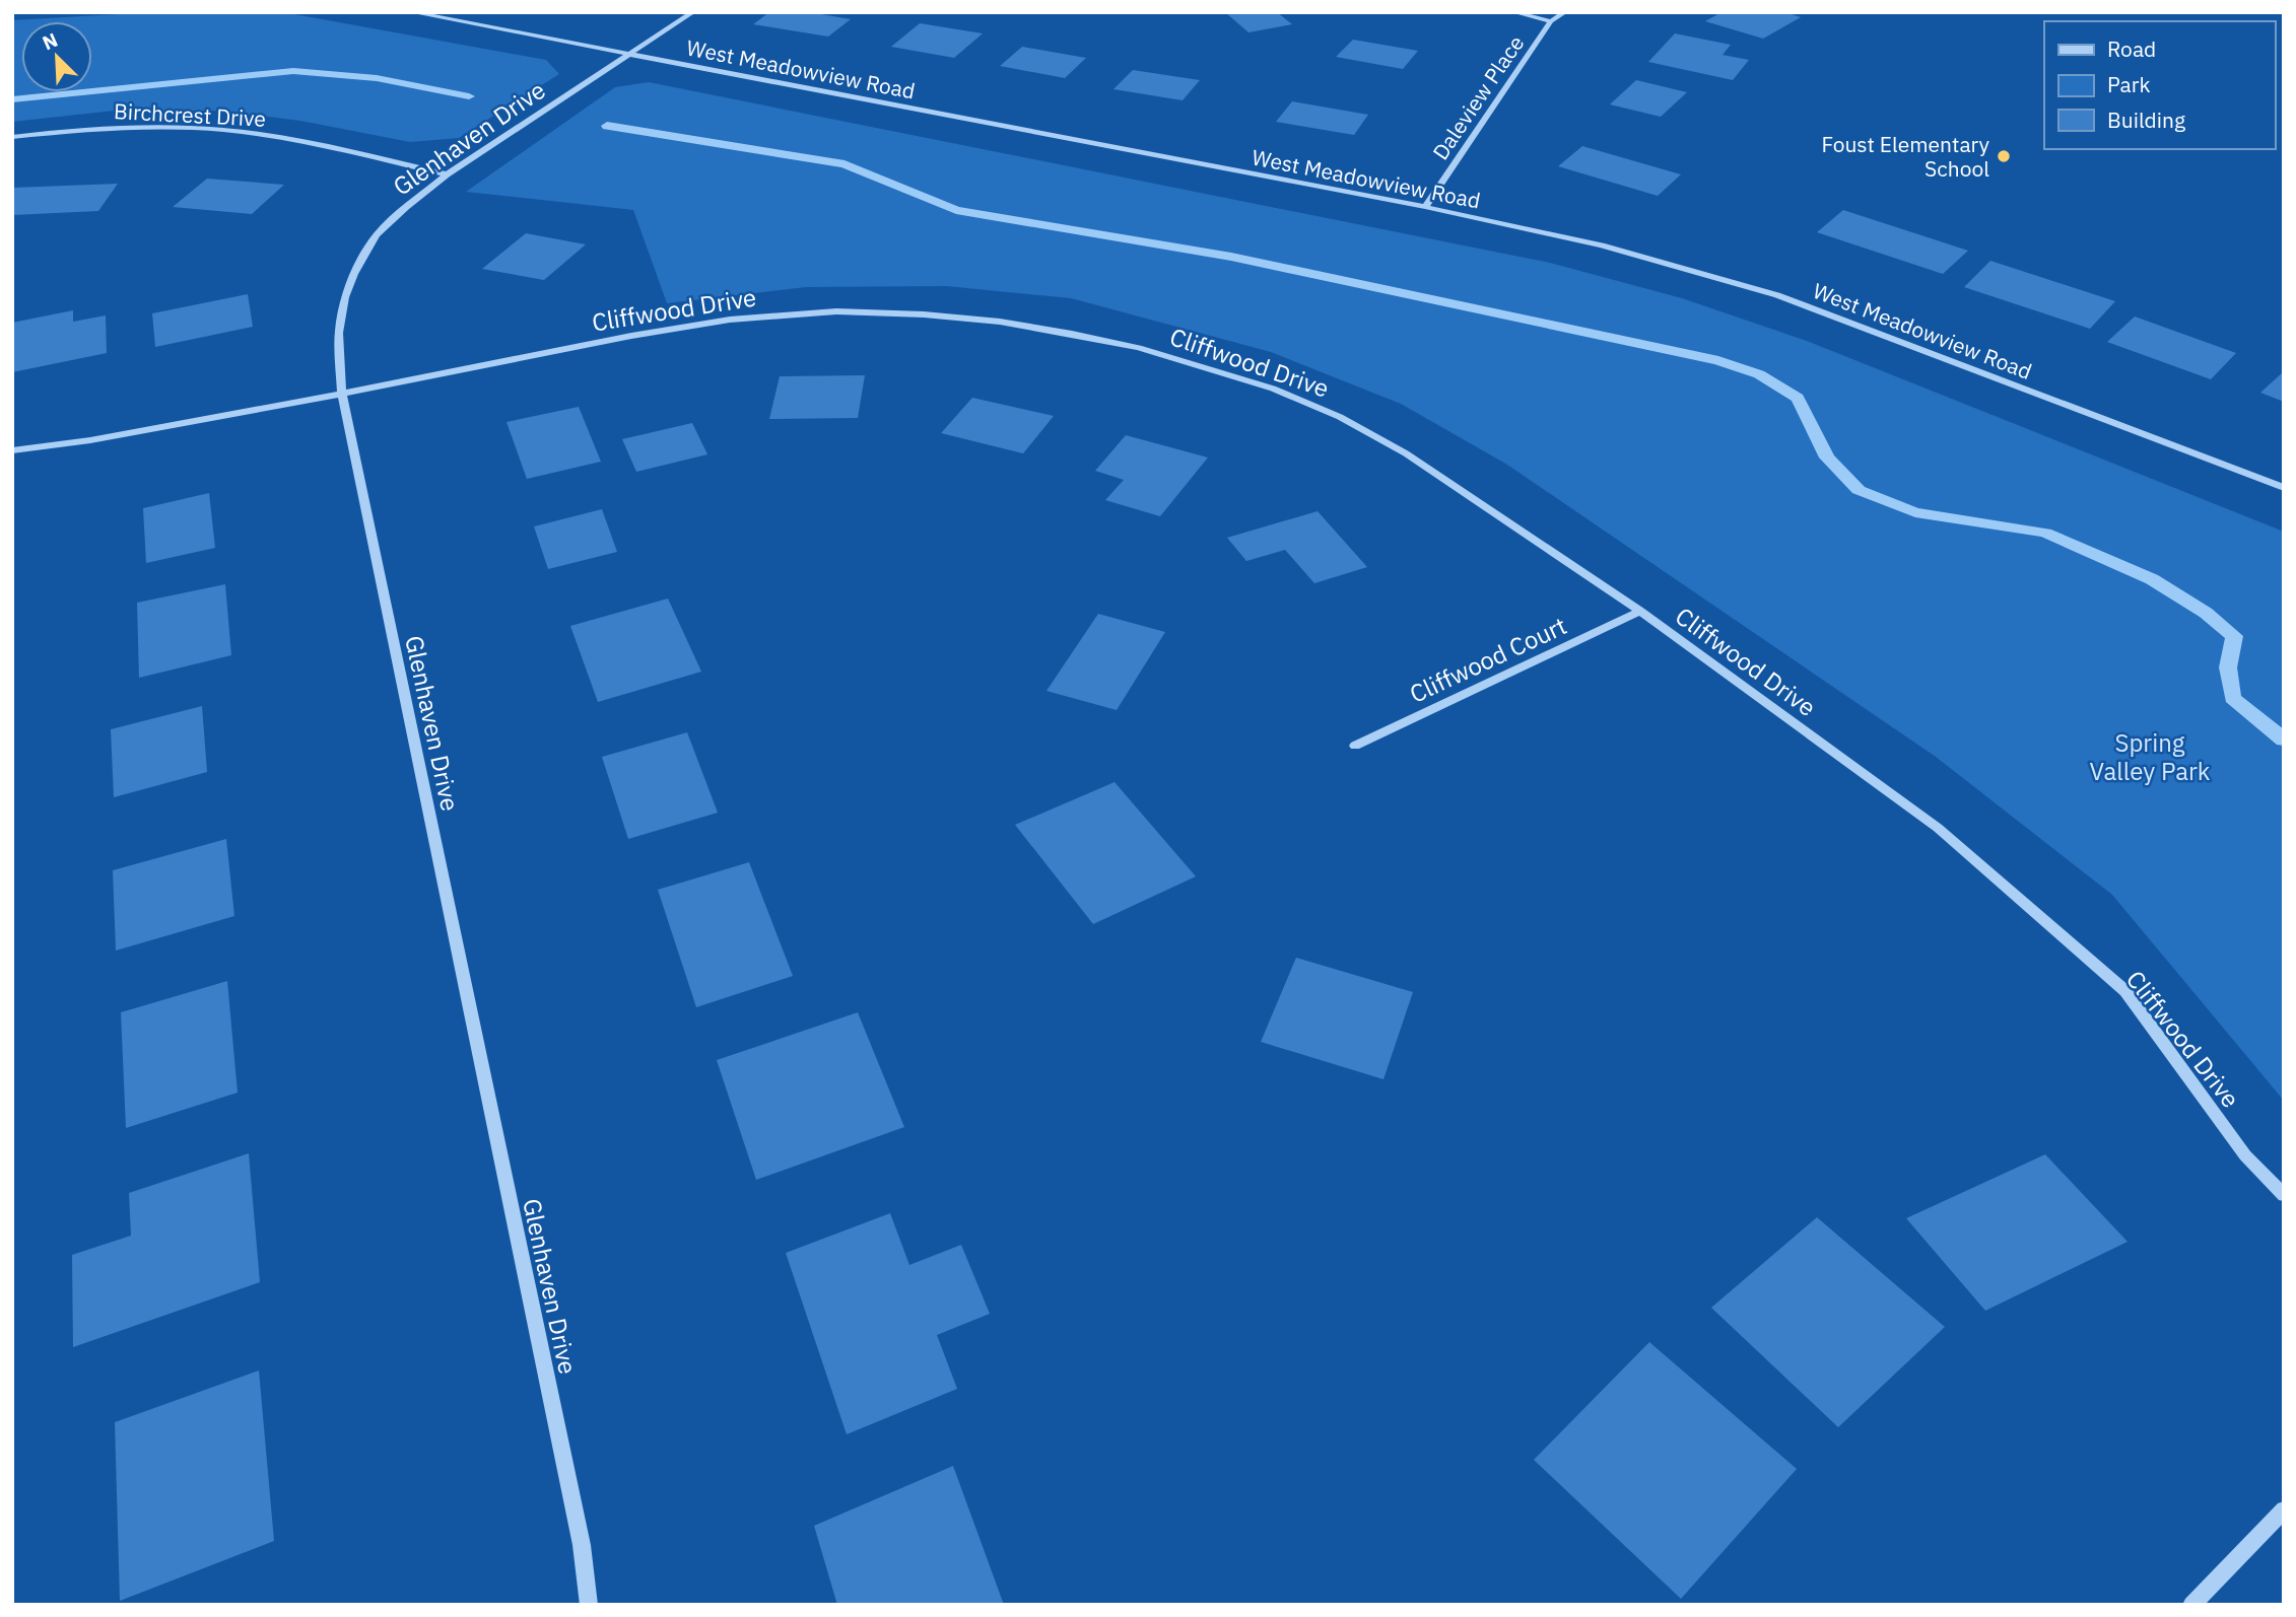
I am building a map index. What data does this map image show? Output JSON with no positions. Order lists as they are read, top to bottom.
{
  "streets": {
    "street": [
      "West Meadowview Road",
      "Daleview Place",
      "Birchcrest Drive",
      "Glenhaven Drive",
      "Cliffwood Drive",
      "Cliffwood Court"
    ]
  },
  "crossings": [
    ["West Meadowview Road", "Daleview Place"],
    ["West Meadowview Road", "Glenhaven Drive"],
    ["Birchcrest Drive", "Glenhaven Drive"],
    ["Glenhaven Drive", "Cliffwood Drive"],
    ["Cliffwood Drive", "Cliffwood Court"]
  ],
  "parks": ["Spring Valley Park"],
  "places": ["Foust Elementary School"],
  "legend": ["Road", "Park", "Building"],
  "north": "top left"
}
